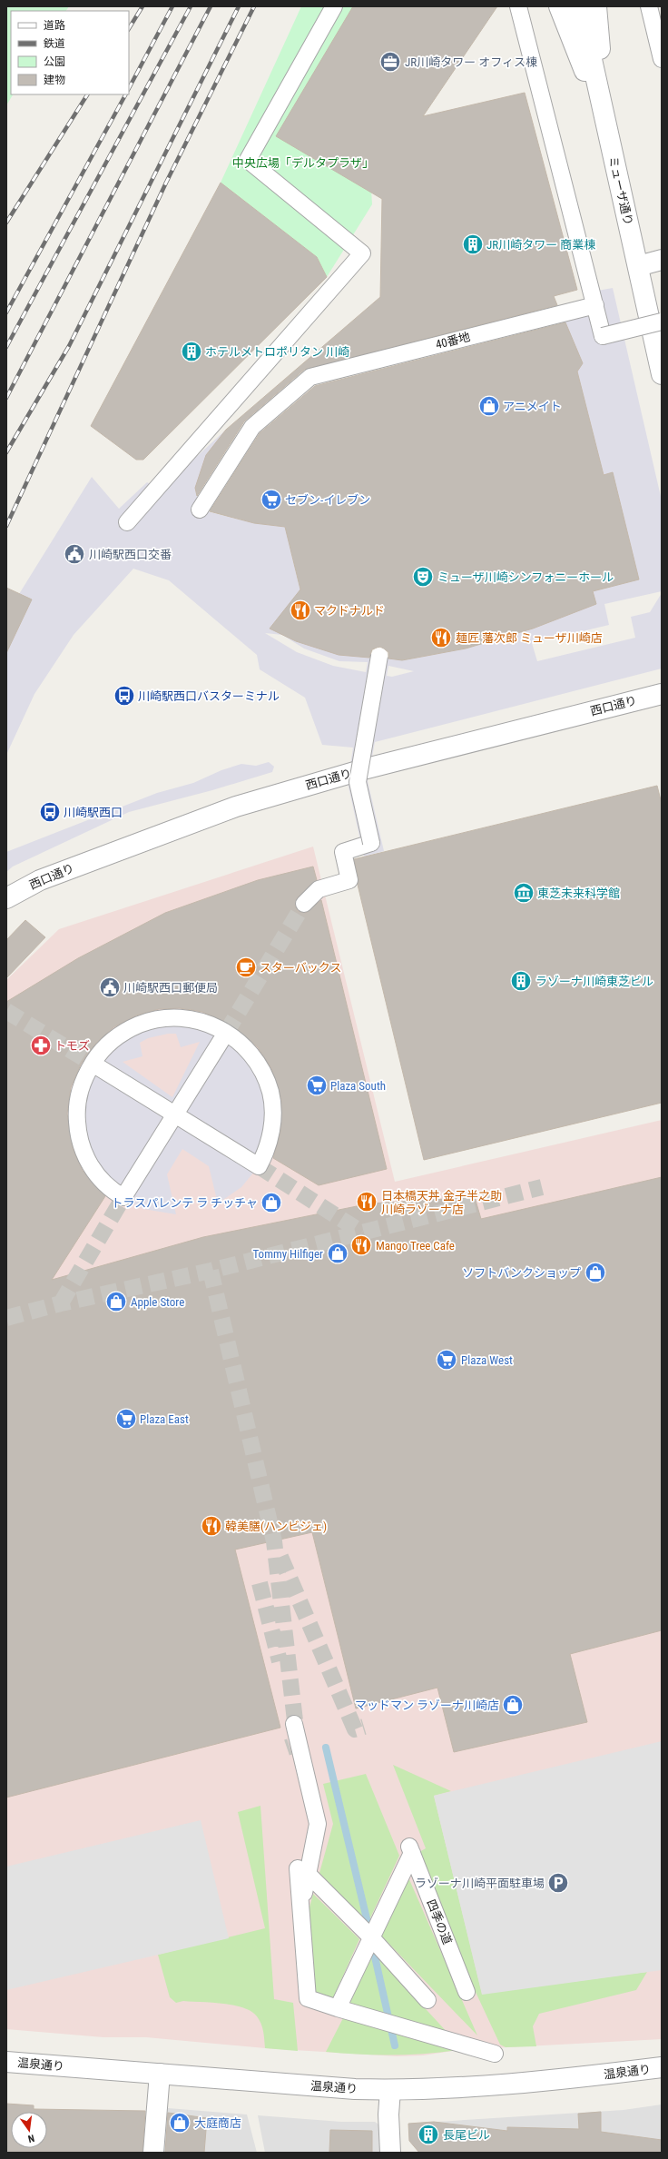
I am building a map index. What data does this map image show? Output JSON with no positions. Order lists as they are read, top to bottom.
{
  "streets": {
    "street": [
      "ミューザ通り",
      "40番地",
      "西口通り",
      "四季の道",
      "温泉通り"
    ]
  },
  "parks": ["中央広場「デルタプラザ」"],
  "places": {
    "office": ["JR川崎タワー オフィス棟"],
    "building": [
      "JR川崎タワー 商業棟",
      "ホテルメトロポリタン 川崎",
      "ラゾーナ川崎東芝ビル",
      "長尾ビル"
    ],
    "shop": [
      "アニメイト",
      "トラスパレンテ ラ チッチャ",
      "Tommy Hilfiger",
      "ソフトバンクショップ",
      "Apple Store",
      "マッドマン ラゾーナ川崎店",
      "大庭商店"
    ],
    "supermarket": [
      "セブン-イレブン",
      "Plaza South",
      "Plaza West",
      "Plaza East"
    ],
    "public building": ["川崎駅西口交番", "川崎駅西口郵便局"],
    "theatre": ["ミューザ川崎シンフォニーホール"],
    "restaurant": [
      "マクドナルド",
      "麺匠 藩次郎 ミューザ川崎店",
      "日本橋天丼 金子半之助 川崎ラゾーナ店",
      "Mango Tree Cafe",
      "韓美膳(ハンビジェ)"
    ],
    "bus stop": ["川崎駅西口バスターミナル", "川崎駅西口"],
    "museum": ["東芝未来科学館"],
    "cafe": ["スターバックス"],
    "pharmacy": ["トモズ"],
    "parking": ["ラゾーナ川崎平面駐車場"]
  },
  "legend": [
    "道路",
    "鉄道",
    "公園",
    "建物"
  ],
  "north": "bottom"
}
